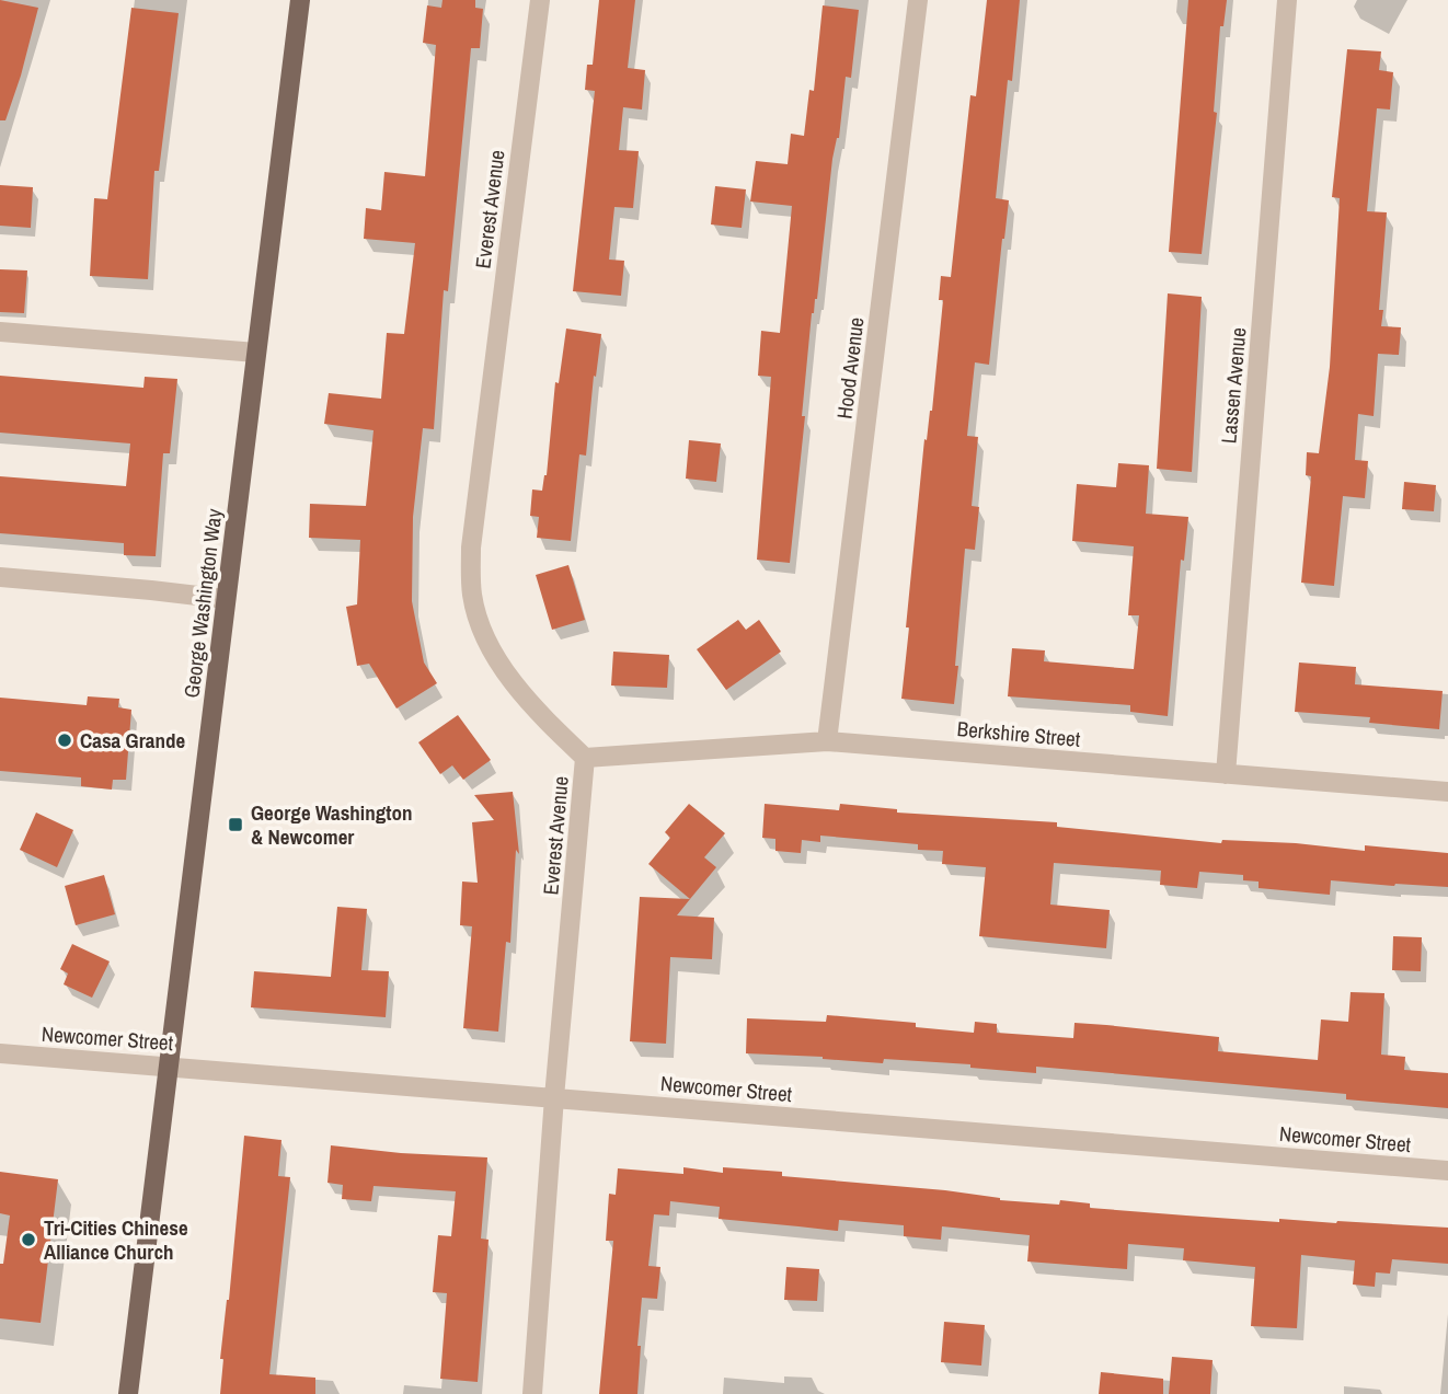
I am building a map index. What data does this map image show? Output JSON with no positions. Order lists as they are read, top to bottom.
{
  "streets": {
    "main road": ["George Washington Way"],
    "street": [
      "Everest Avenue",
      "Hood Avenue",
      "Lassen Avenue",
      "Berkshire Street",
      "Newcomer Street"
    ]
  },
  "crossings": [
    ["Everest Avenue", "Berkshire Street"],
    ["Everest Avenue", "Newcomer Street"],
    ["Hood Avenue", "Berkshire Street"],
    ["Lassen Avenue", "Berkshire Street"],
    ["George Washington Way", "Newcomer Street"]
  ],
  "places": {
    "other": ["Casa Grande", "Tri-Cities Chinese Alliance Church"],
    "transit": ["George Washington & Newcomer"]
  }
}
